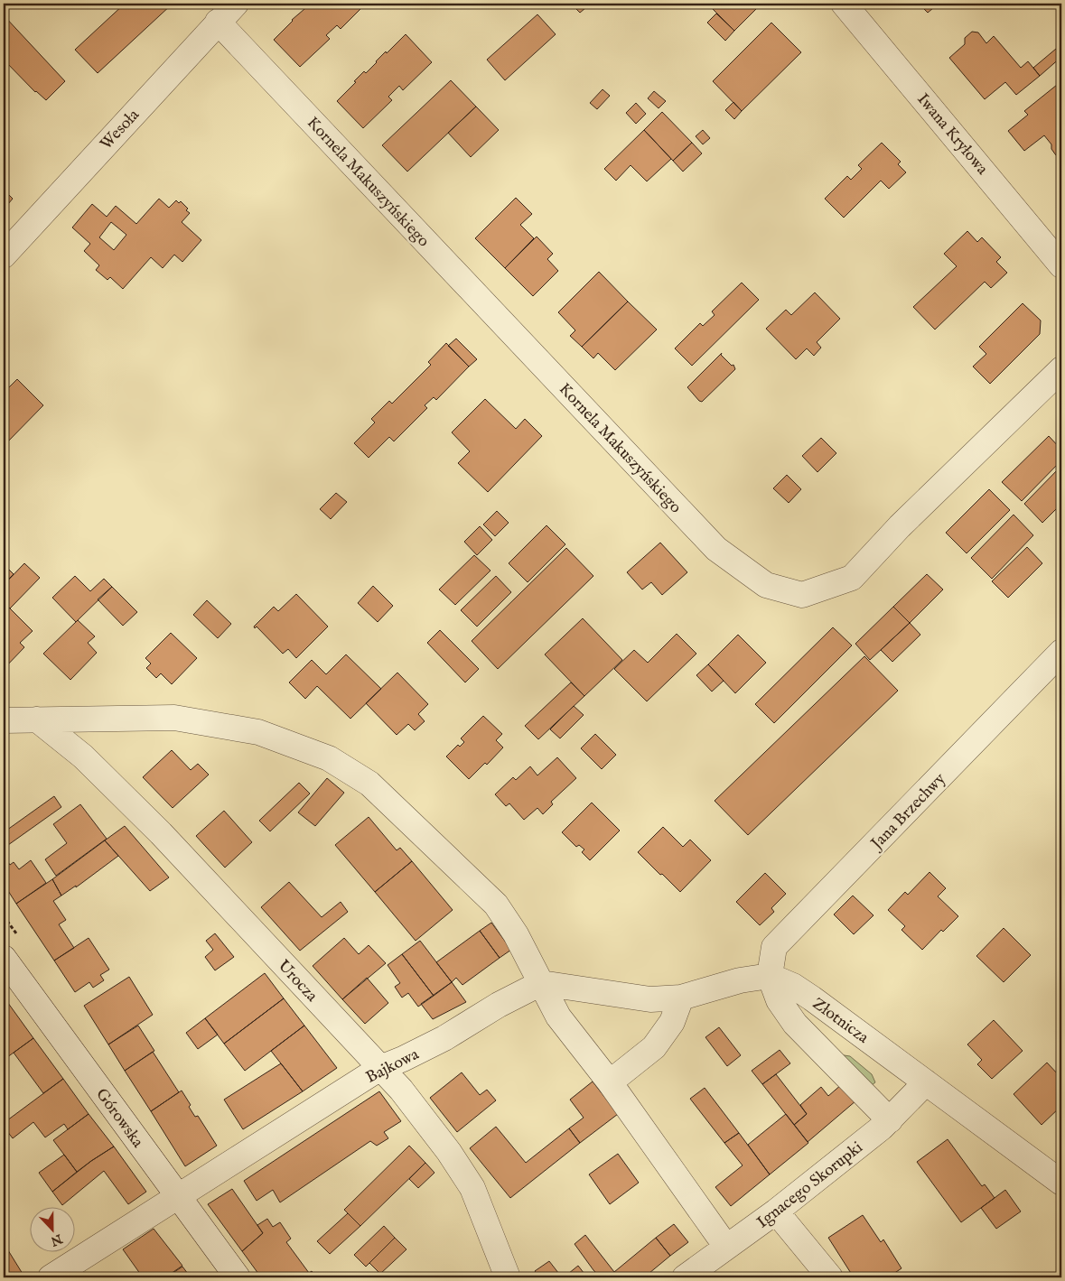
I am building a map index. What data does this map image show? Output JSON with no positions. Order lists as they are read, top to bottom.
{
  "streets": {
    "street": [
      "Wesoła",
      "Iwana Kryłowa",
      "Kornela Makuszyńskiego",
      "Jana Brzechwy",
      "Urocza",
      "Złotnicza",
      "Bajkowa",
      "Górowska",
      "Ignacego Skorupki"
    ]
  },
  "crossings": [
    ["Wesoła", "Kornela Makuszyńskiego"],
    ["Jana Brzechwy", "Złotnicza"],
    ["Urocza", "Bajkowa"],
    ["Złotnicza", "Ignacego Skorupki"],
    ["Bajkowa", "Górowska"]
  ],
  "north": "bottom"
}
